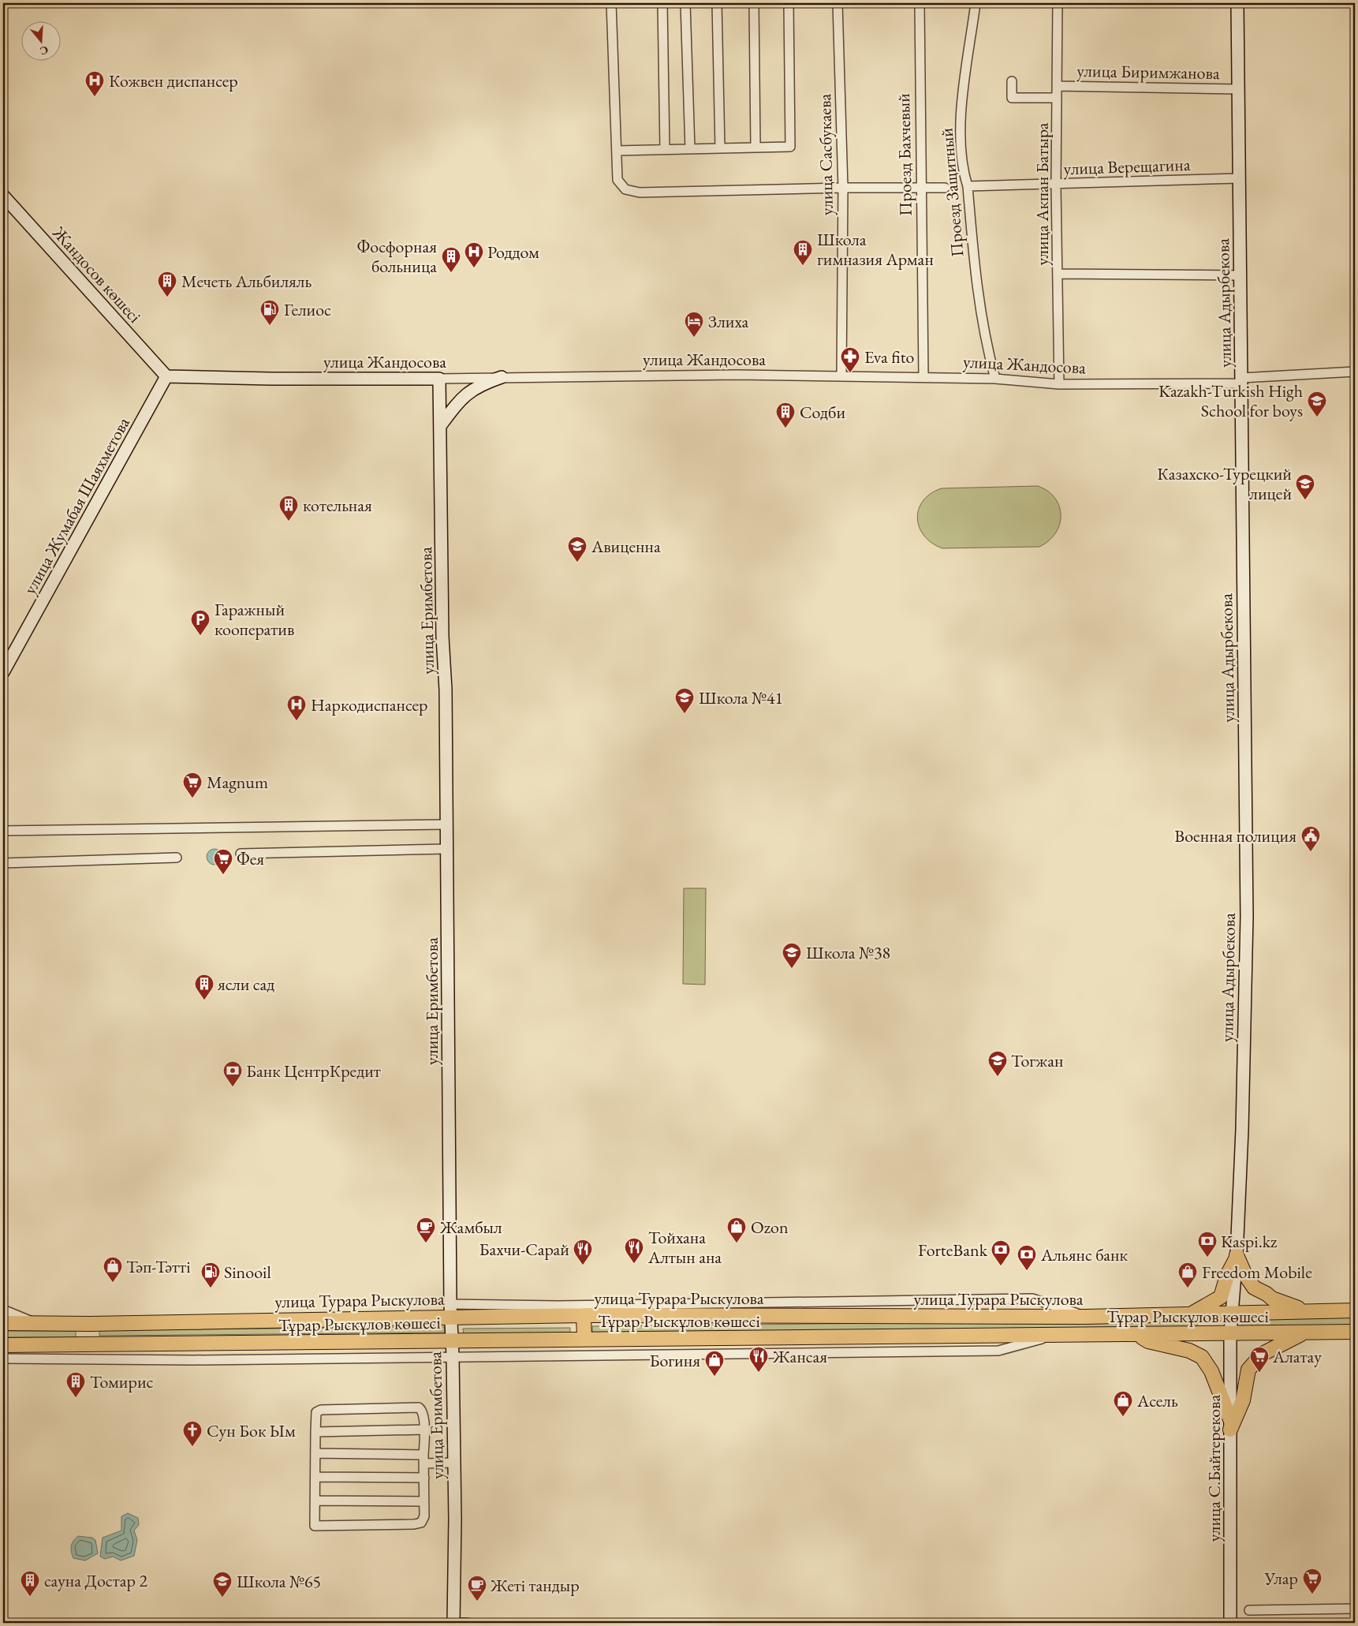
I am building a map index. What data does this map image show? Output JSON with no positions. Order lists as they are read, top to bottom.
{
  "streets": {
    "main road": [
      "Жандосов көшесі",
      "улица Адырбекова",
      "улица Жандосова",
      "улица Жумабая Шаяхметова",
      "улица Еримбетова",
      "улица Турара Рыскулова",
      "Тұрар Рыскұлов көшесі",
      "улица С.Байтерекова"
    ],
    "street": [
      "улица Биримжанова",
      "улица Сасбукаева",
      "Проезд Бахчевый",
      "улица Верещагина",
      "Проезд Защитный",
      "улица Акпан Батыра"
    ]
  },
  "crossings": [
    ["улица Биримжанова", "улица Акпан Батыра"],
    ["улица Биримжанова", "улица Адырбекова"],
    ["улица Сасбукаева", "улица Жандосова"],
    ["Проезд Бахчевый", "улица Жандосова"],
    ["улица Верещагина", "Проезд Защитный"],
    ["улица Верещагина", "улица Акпан Батыра"],
    ["улица Верещагина", "улица Адырбекова"],
    ["Проезд Защитный", "улица Жандосова"],
    ["улица Акпан Батыра", "улица Жандосова"],
    ["Жандосов көшесі", "улица Жандосова"],
    ["Жандосов көшесі", "улица Жумабая Шаяхметова"],
    ["улица Адырбекова", "улица Жандосова"],
    ["улица Адырбекова", "улица Турара Рыскулова"],
    ["улица Адырбекова", "улица С.Байтерекова"],
    ["улица Жандосова", "улица Жумабая Шаяхметова"],
    ["улица Жандосова", "улица Еримбетова"],
    ["улица Еримбетова", "улица Турара Рыскулова"],
    ["улица Еримбетова", "Тұрар Рыскұлов көшесі"],
    ["улица Турара Рыскулова", "улица С.Байтерекова"],
    ["Тұрар Рыскұлов көшесі", "улица С.Байтерекова"]
  ],
  "places": {
    "hospital": ["Кожвен диспансер", "Роддом", "Наркодиспансер"],
    "building": [
      "Школа гимназия Арман",
      "Фосфорная больница",
      "Мечеть Альбиляль",
      "Содби",
      "котельная",
      "ясли сад",
      "Томирис",
      "сауна Достар 2"
    ],
    "fuel station": ["Гелиос", "Sinooil"],
    "hotel": ["Злиха"],
    "pharmacy": ["Eva fito"],
    "school or university": [
      "Kazakh-Turkish High School for boys",
      "Казахско-Турецкий лицей",
      "Авиценна",
      "Школа №41",
      "Школа №38",
      "Тогжан",
      "Школа №65"
    ],
    "parking": ["Гаражный кооператив"],
    "supermarket": [
      "Magnum",
      "Фея",
      "Алатау",
      "Улар"
    ],
    "public building": ["Военная полиция"],
    "bank": [
      "Банк ЦентрКредит",
      "Kaspi.kz",
      "ForteBank",
      "Альянс банк"
    ],
    "cafe": ["Жамбыл", "Жеті тандыр"],
    "shop": [
      "Ozon",
      "Тәп-Тәтті",
      "Freedom Mobile",
      "Богиня",
      "Асель"
    ],
    "restaurant": ["Тойхана Алтын ана", "Бахчи-Сарай", "Жансая"],
    "church": ["Сун Бок Ым"]
  },
  "north": "bottom"
}
